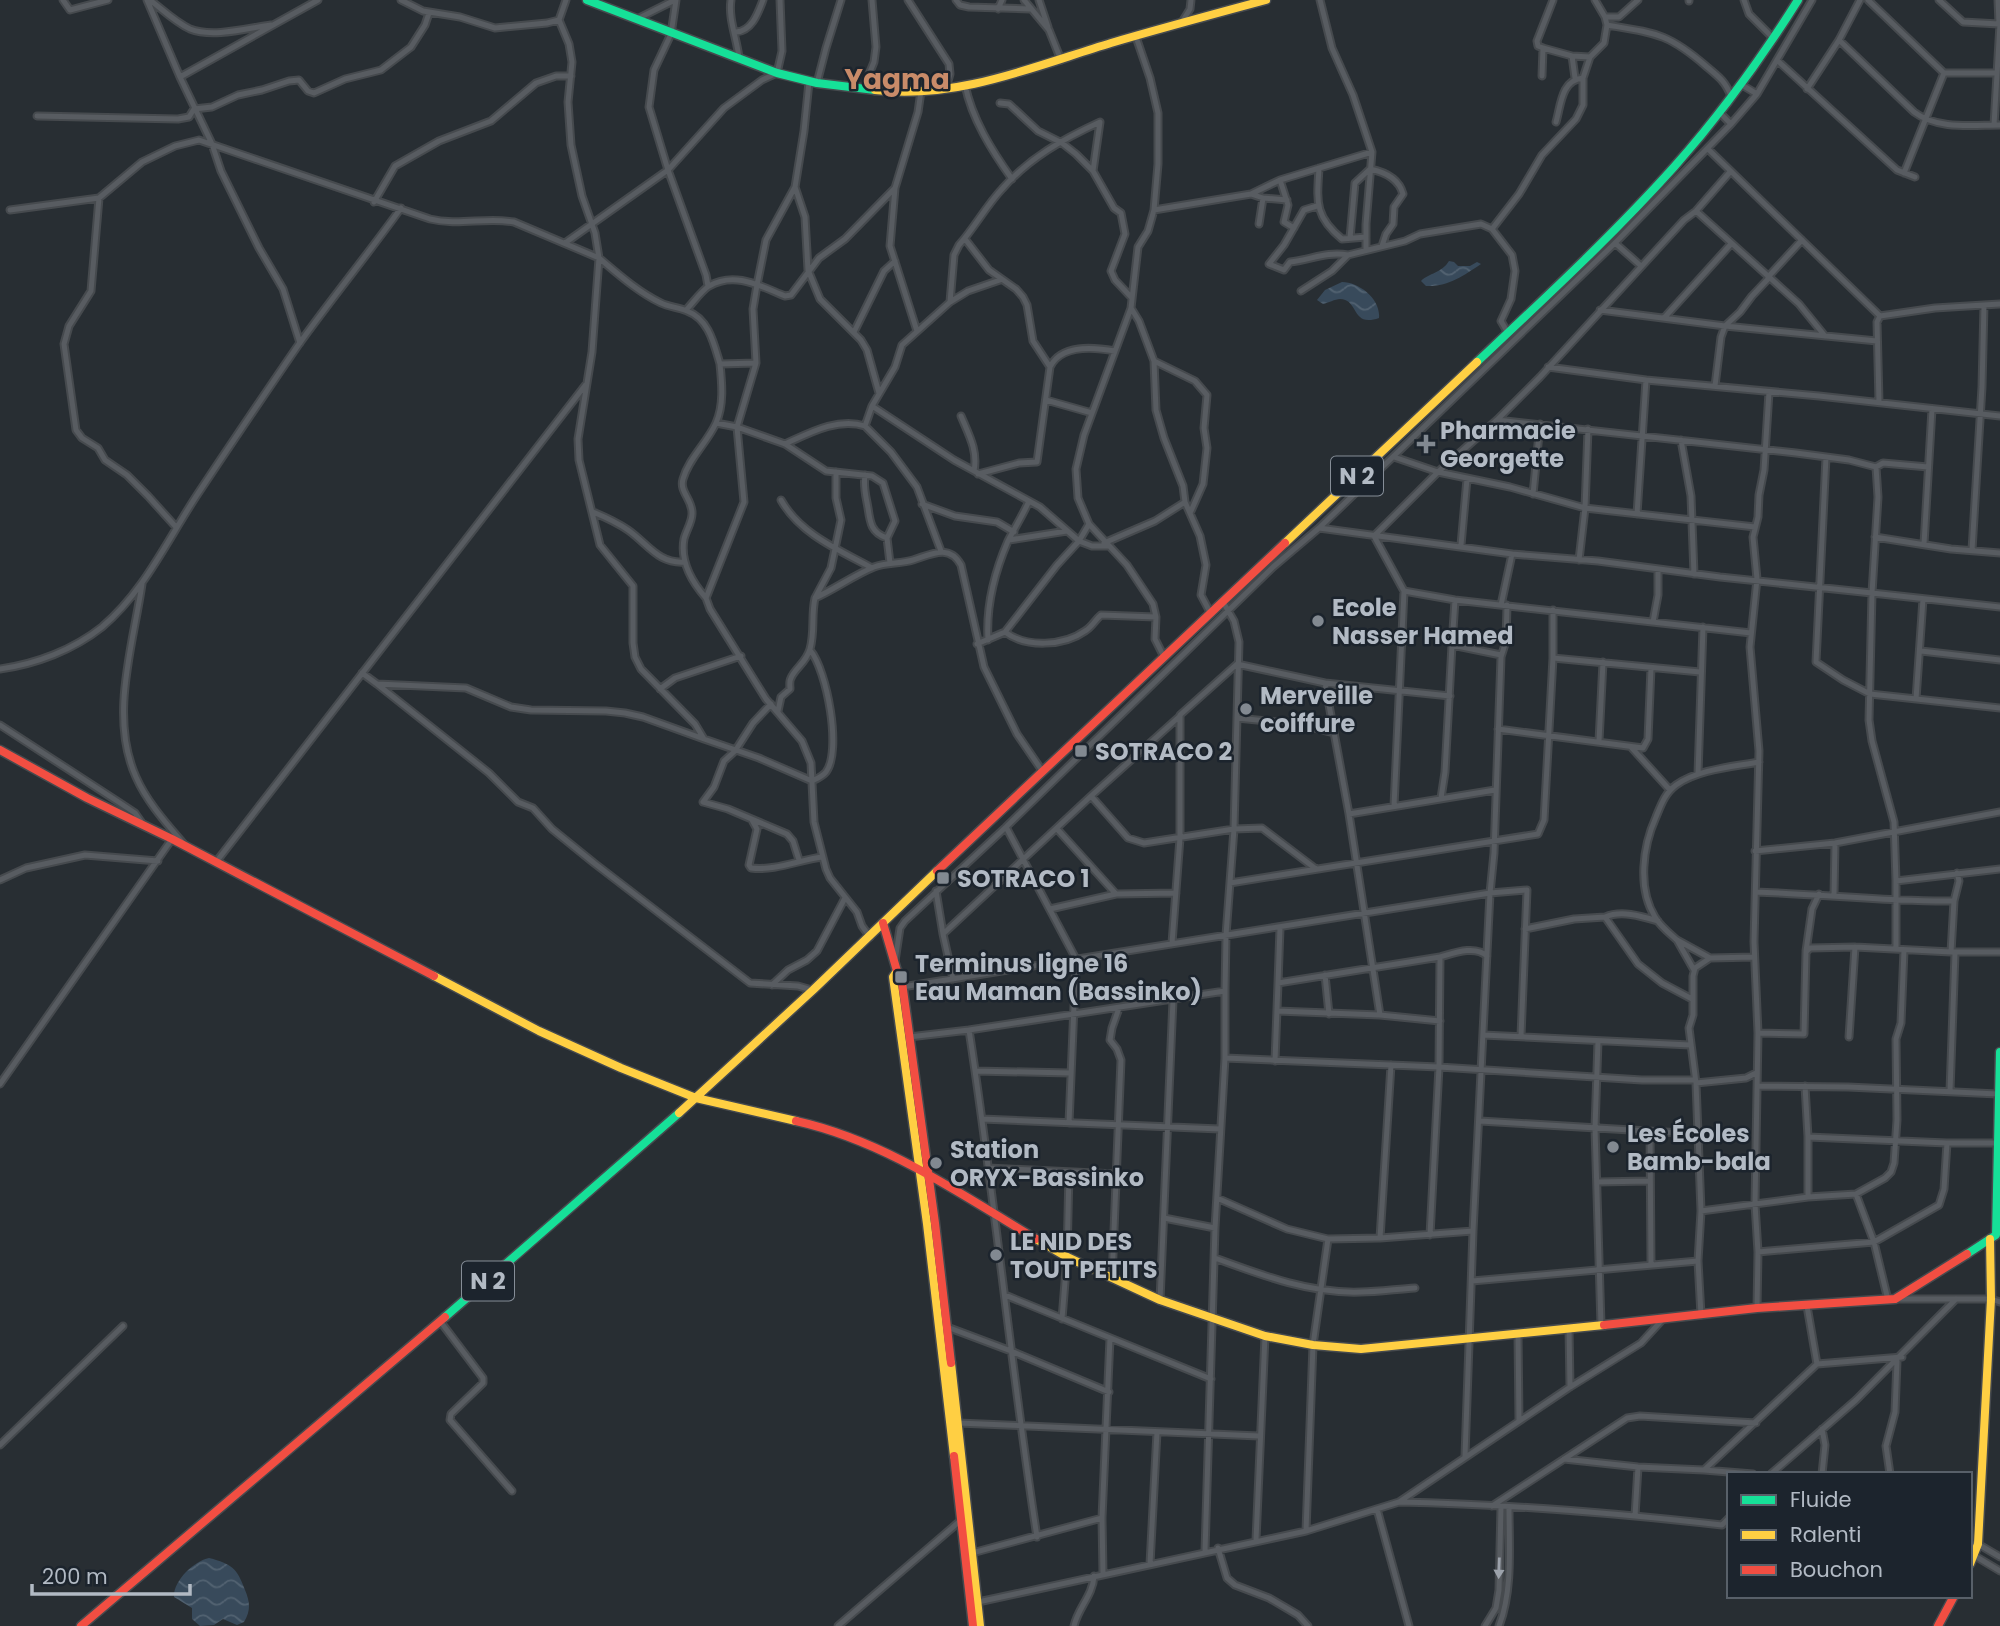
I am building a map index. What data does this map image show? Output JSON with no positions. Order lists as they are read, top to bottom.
{
  "streets": {
    "street": ["N 2"]
  },
  "districts": ["Yagma"],
  "places": {
    "health": ["Pharmacie Georgette"],
    "other": [
      "Ecole Nasser Hamed",
      "Merveille coiffure",
      "Les Écoles Bamb-bala",
      "Station ORYX-Bassinko",
      "LE NID DES TOUT PETITS"
    ],
    "transit": ["SOTRACO 2", "SOTRACO 1", "Terminus ligne 16 Eau Maman (Bassinko)"]
  },
  "legend": ["Fluide", "Ralenti", "Bouchon"],
  "scale_bar": "200 m"
}
